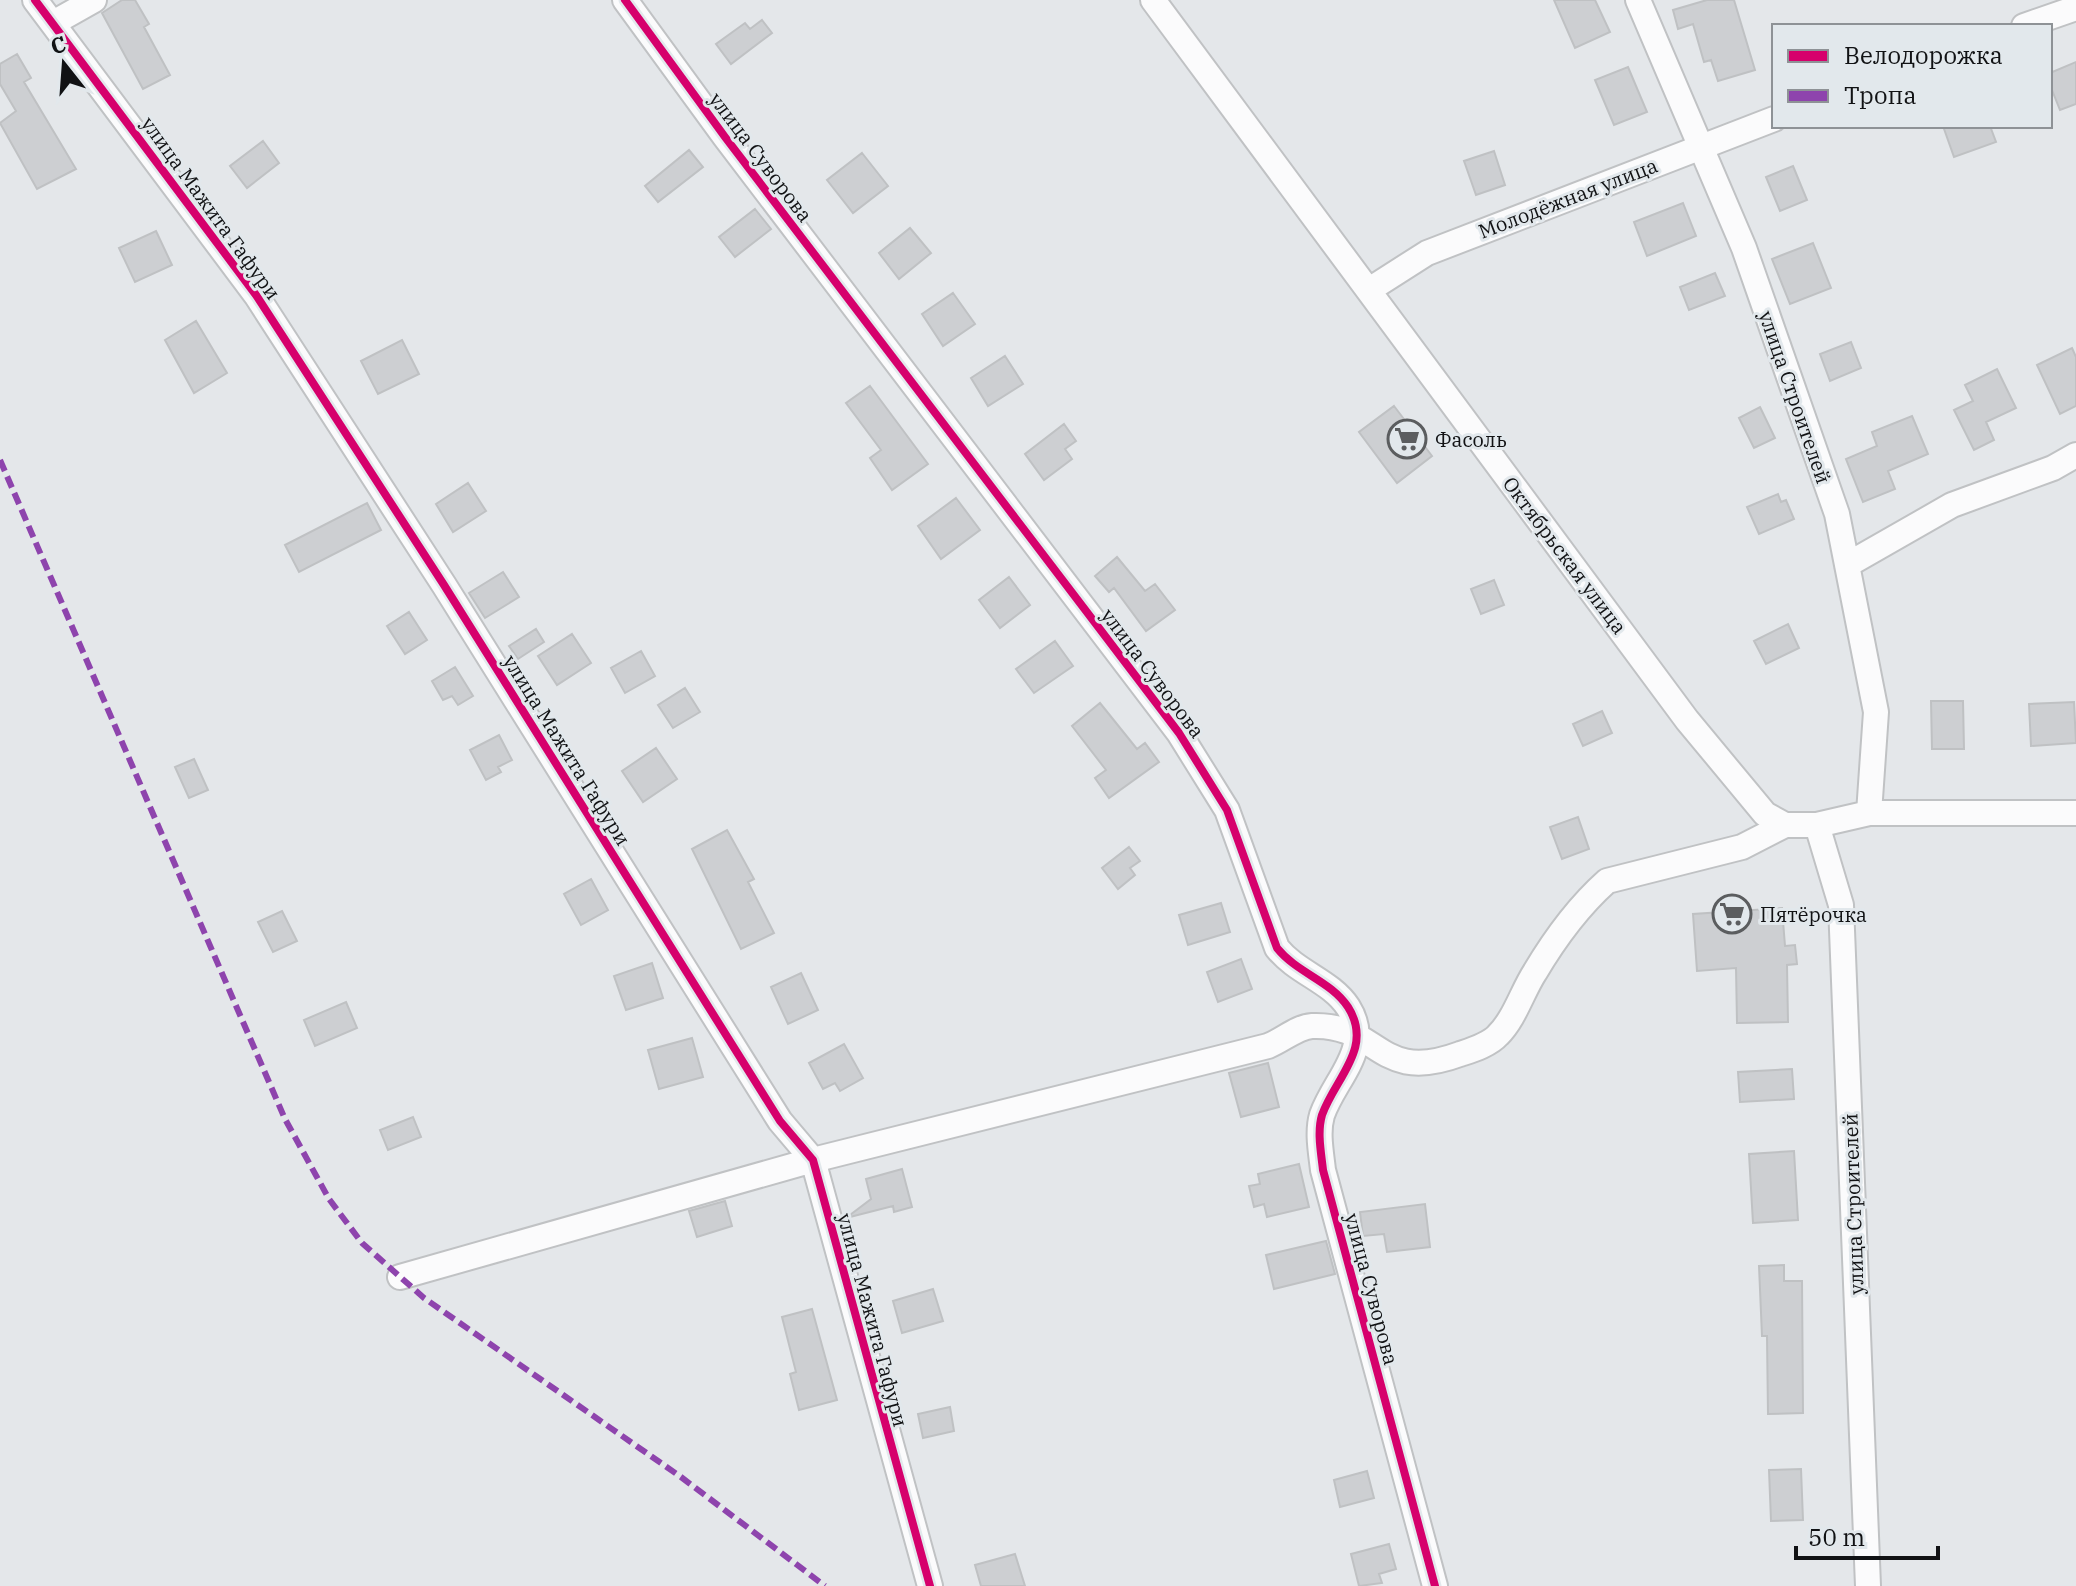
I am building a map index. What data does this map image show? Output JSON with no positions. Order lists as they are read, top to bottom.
{
  "streets": {
    "street": [
      "улица Суворова",
      "Молодёжная улица",
      "улица Мажита Гафури",
      "улица Строителей",
      "Октябрьская улица"
    ]
  },
  "crossings": [
    ["Молодёжная улица", "улица Строителей"],
    ["Молодёжная улица", "Октябрьская улица"]
  ],
  "places": {
    "supermarket": ["Фасоль", "Пятёрочка"]
  },
  "legend": ["Велодорожка", "Тропа"],
  "scale_bar": "50 m",
  "north": "top"
}
